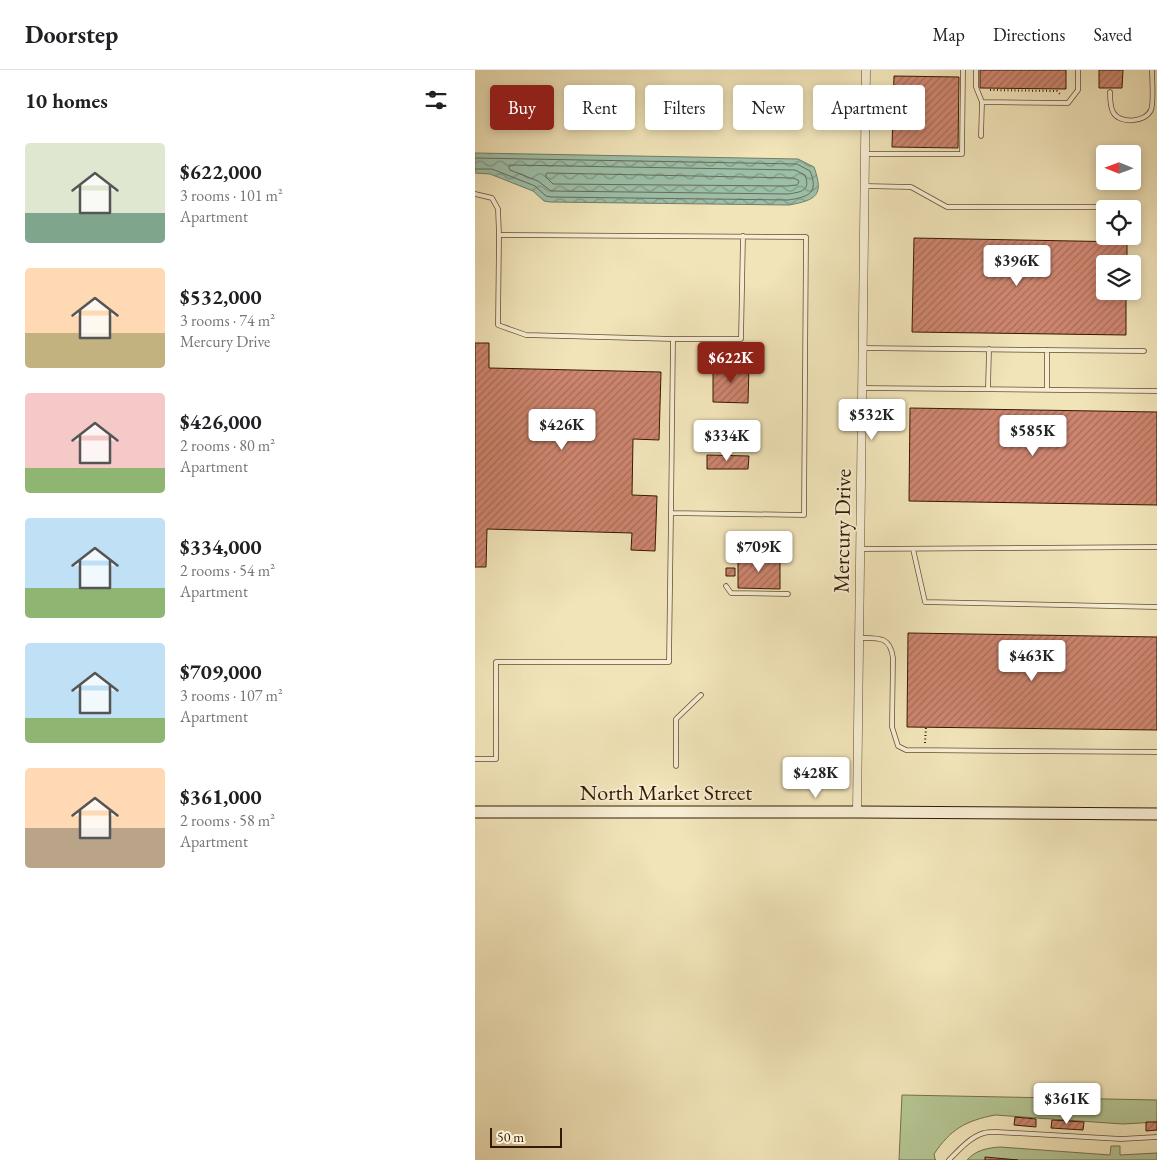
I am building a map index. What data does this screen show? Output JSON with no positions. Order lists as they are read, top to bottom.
{
  "streets": {
    "main road": ["North Market Street"],
    "street": ["Mercury Drive"]
  },
  "crossings": [
    ["Mercury Drive", "North Market Street"]
  ],
  "scale_bar": "50 m",
  "north": "left",
  "page": {
    "header": "Doorstep",
    "nav": ["Map", "Directions", "Saved"],
    "heading": "10 homes",
    "chip": [
      "Buy",
      "Rent",
      "Filters",
      "New",
      "Apartment"
    ],
    "list": [
      {
        "name": "$622,000",
        "note": "3 rooms · 101 m² · Apartment"
      },
      {
        "name": "$532,000",
        "note": "3 rooms · 74 m² · Mercury Drive"
      },
      {
        "name": "$426,000",
        "note": "2 rooms · 80 m² · Apartment"
      },
      {
        "name": "$334,000",
        "note": "2 rooms · 54 m² · Apartment"
      },
      {
        "name": "$709,000",
        "note": "3 rooms · 107 m² · Apartment"
      },
      {
        "name": "$361,000",
        "note": "2 rooms · 58 m² · Apartment"
      }
    ],
    "price": [
      "$396K",
      "$622K",
      "$532K",
      "$426K",
      "$585K",
      "$334K",
      "$709K",
      "$463K",
      "$428K",
      "$361K"
    ],
    "scale": "50 m"
  }
}
